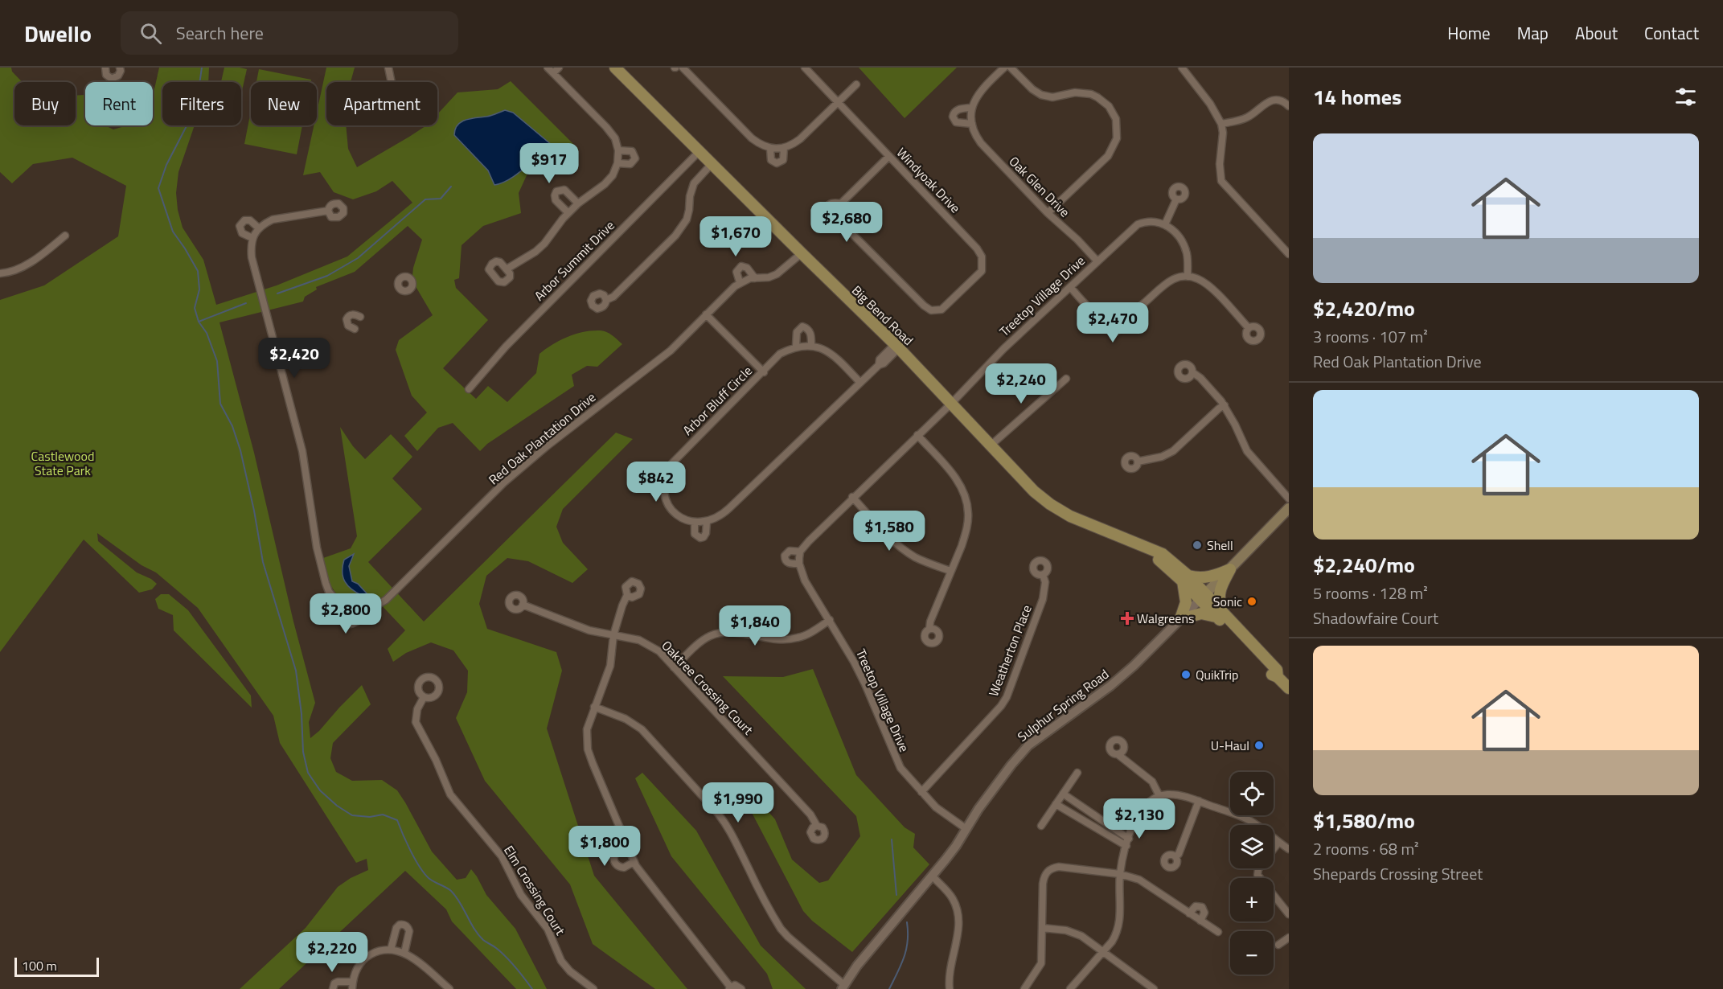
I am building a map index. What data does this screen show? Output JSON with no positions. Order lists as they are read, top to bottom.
{
  "streets": {
    "main road": ["Big Bend Road", "Sulphur Spring Road"],
    "street": [
      "Windyoak Drive",
      "Oak Glen Drive",
      "Arbor Summit Drive",
      "Treetop Village Drive",
      "Arbor Bluff Circle",
      "Red Oak Plantation Drive",
      "Weatherton Place",
      "Oaktree Crossing Court",
      "Elm Crossing Court"
    ]
  },
  "crossings": [
    ["Oak Glen Drive", "Treetop Village Drive"],
    ["Arbor Summit Drive", "Big Bend Road"],
    ["Treetop Village Drive", "Big Bend Road"],
    ["Treetop Village Drive", "Weatherton Place"],
    ["Treetop Village Drive", "Sulphur Spring Road"],
    ["Big Bend Road", "Arbor Bluff Circle"],
    ["Big Bend Road", "Red Oak Plantation Drive"],
    ["Big Bend Road", "Sulphur Spring Road"]
  ],
  "parks": ["Castlewood State Park"],
  "places": {
    "other": [
      "Shell",
      "Sonic",
      "QuikTrip",
      "U-Haul"
    ],
    "health": ["Walgreens"]
  },
  "scale_bar": "100 m",
  "page": {
    "header": "Dwello",
    "search": "Search here",
    "nav": [
      "Home",
      "Map",
      "About",
      "Contact"
    ],
    "heading": "14 homes",
    "chip": [
      "Buy",
      "Rent",
      "Filters",
      "New",
      "Apartment"
    ],
    "list": [
      {
        "name": "$2,420/mo",
        "note": "3 rooms · 107 m² · Red Oak Plantation Drive"
      },
      {
        "name": "$2,240/mo",
        "note": "5 rooms · 128 m² · Shadowfaire Court"
      },
      {
        "name": "$1,580/mo",
        "note": "2 rooms · 68 m² · Shepards Crossing Street"
      }
    ],
    "price": [
      "$917",
      "$2,680",
      "$1,670",
      "$2,470",
      "$2,420",
      "$2,240",
      "$842",
      "$1,580",
      "$2,800",
      "$1,840",
      "$1,990",
      "$2,130",
      "$1,800",
      "$2,220"
    ],
    "map_buttons": ["+", "−"],
    "scale": "100 m"
  }
}
